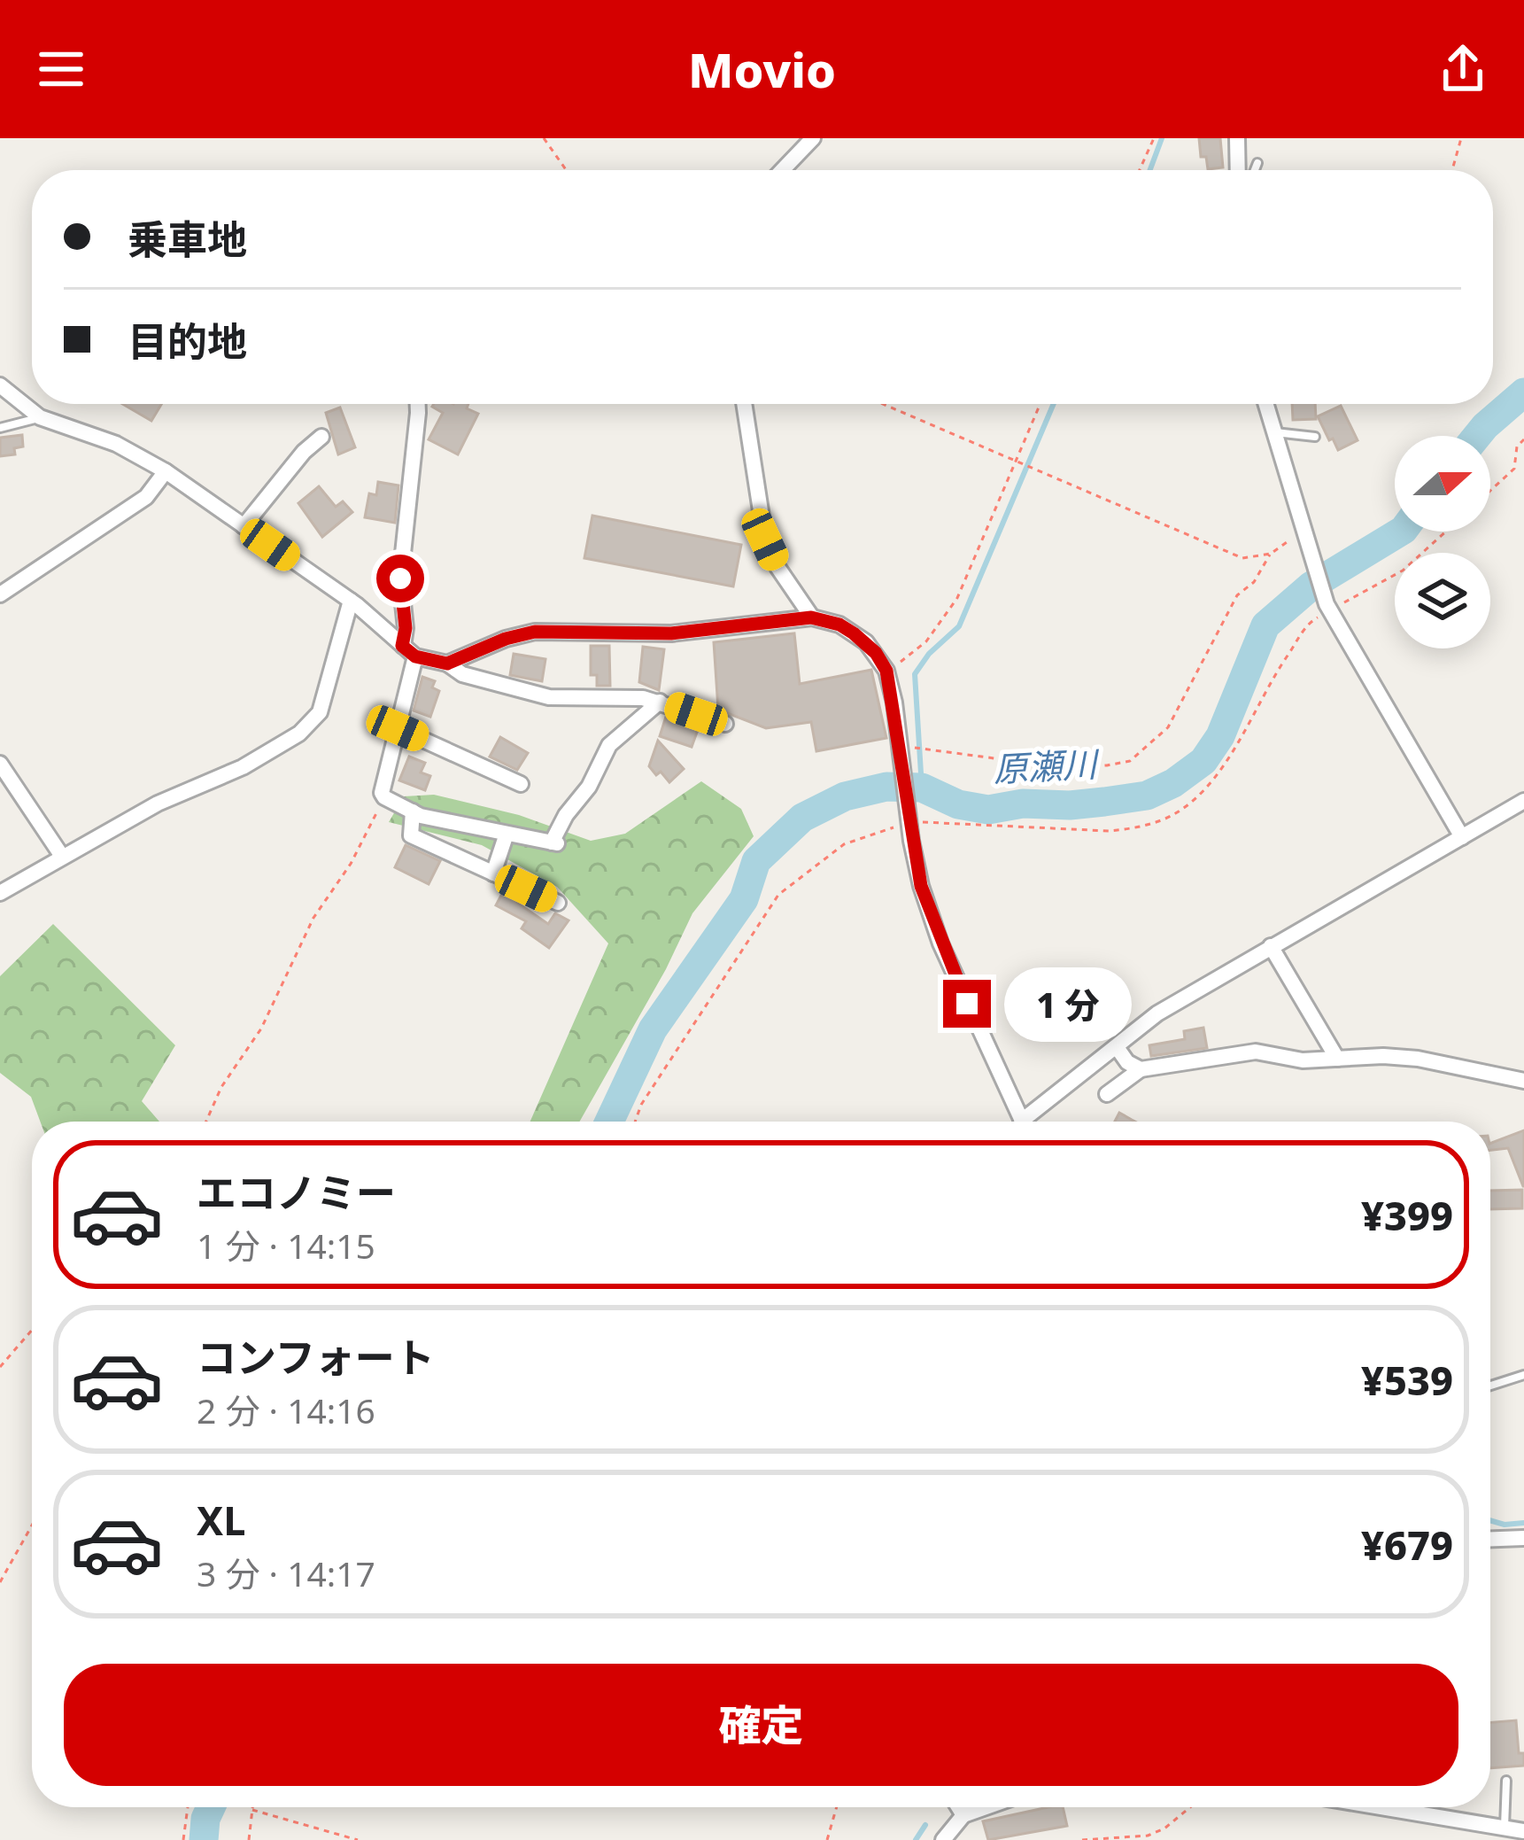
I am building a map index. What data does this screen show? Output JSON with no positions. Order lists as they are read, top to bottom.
{
  "water": ["原瀬川"],
  "north": "right",
  "page": {
    "header": "Movio",
    "banner": ["乗車地", "目的地"],
    "bubble": "1 分",
    "list": [
      {
        "name": "エコノミー",
        "note": "1 分 · 14:15",
        "value": "¥399"
      },
      {
        "name": "コンフォート",
        "note": "2 分 · 14:16",
        "value": "¥539"
      },
      {
        "name": "XL",
        "note": "3 分 · 14:17",
        "value": "¥679"
      }
    ],
    "buttons": "確定"
  }
}
